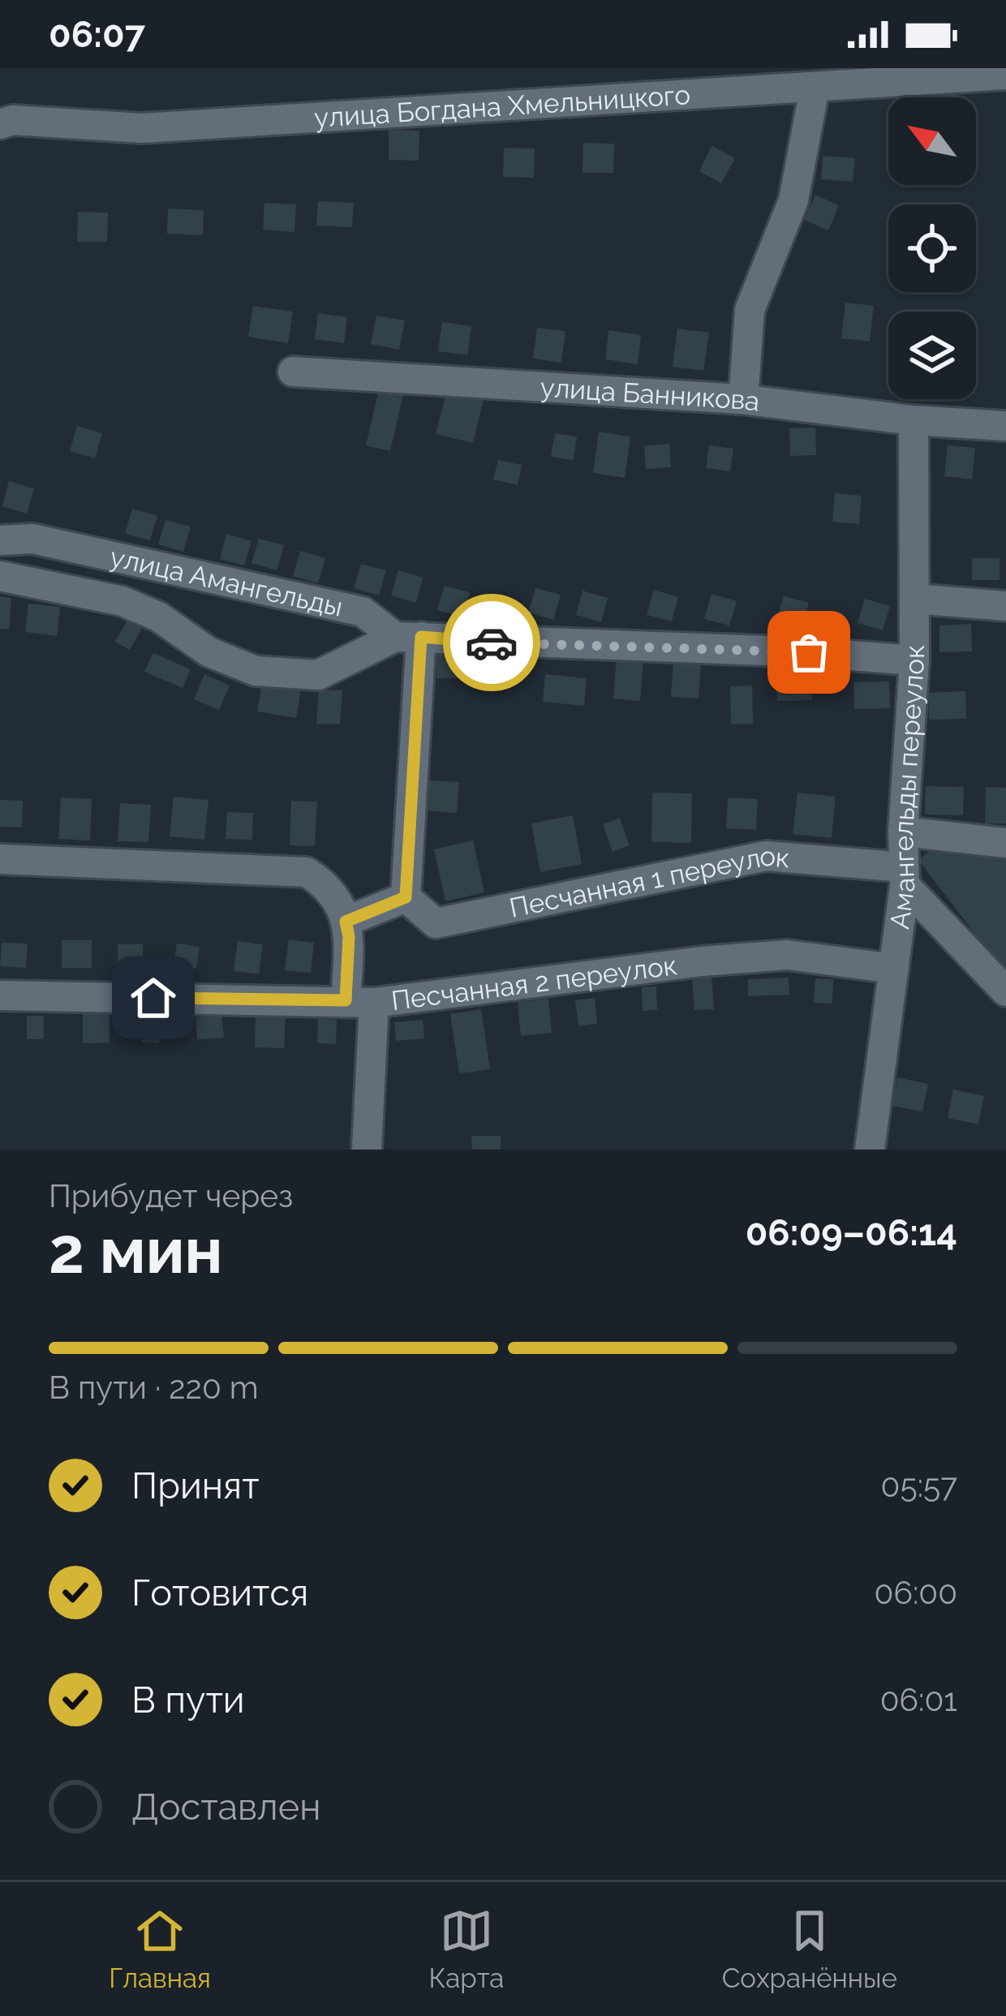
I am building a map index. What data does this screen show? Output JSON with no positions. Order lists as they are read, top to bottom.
{
  "streets": {
    "street": [
      "улица Богдана Хмельницкого",
      "улица Банникова",
      "улица Амангельды",
      "Амангельды переулок",
      "Песчанная 1 переулок",
      "Песчанная 2 переулок"
    ]
  },
  "crossings": [
    ["улица Банникова", "Амангельды переулок"],
    ["улица Амангельды", "Амангельды переулок"],
    ["Амангельды переулок", "Песчанная 1 переулок"],
    ["Амангельды переулок", "Песчанная 2 переулок"]
  ],
  "north": "top left",
  "page": {
    "status": "06:07",
    "heading": ["2 мин", "Прибудет через", "06:09–06:14"],
    "bar": "В пути · 220 m",
    "list": [
      ["Принят", "05:57"],
      ["Готовится", "06:00"],
      ["В пути", "06:01"],
      "Доставлен"
    ],
    "tabs": ["Главная", "Карта", "Сохранённые"]
  }
}
